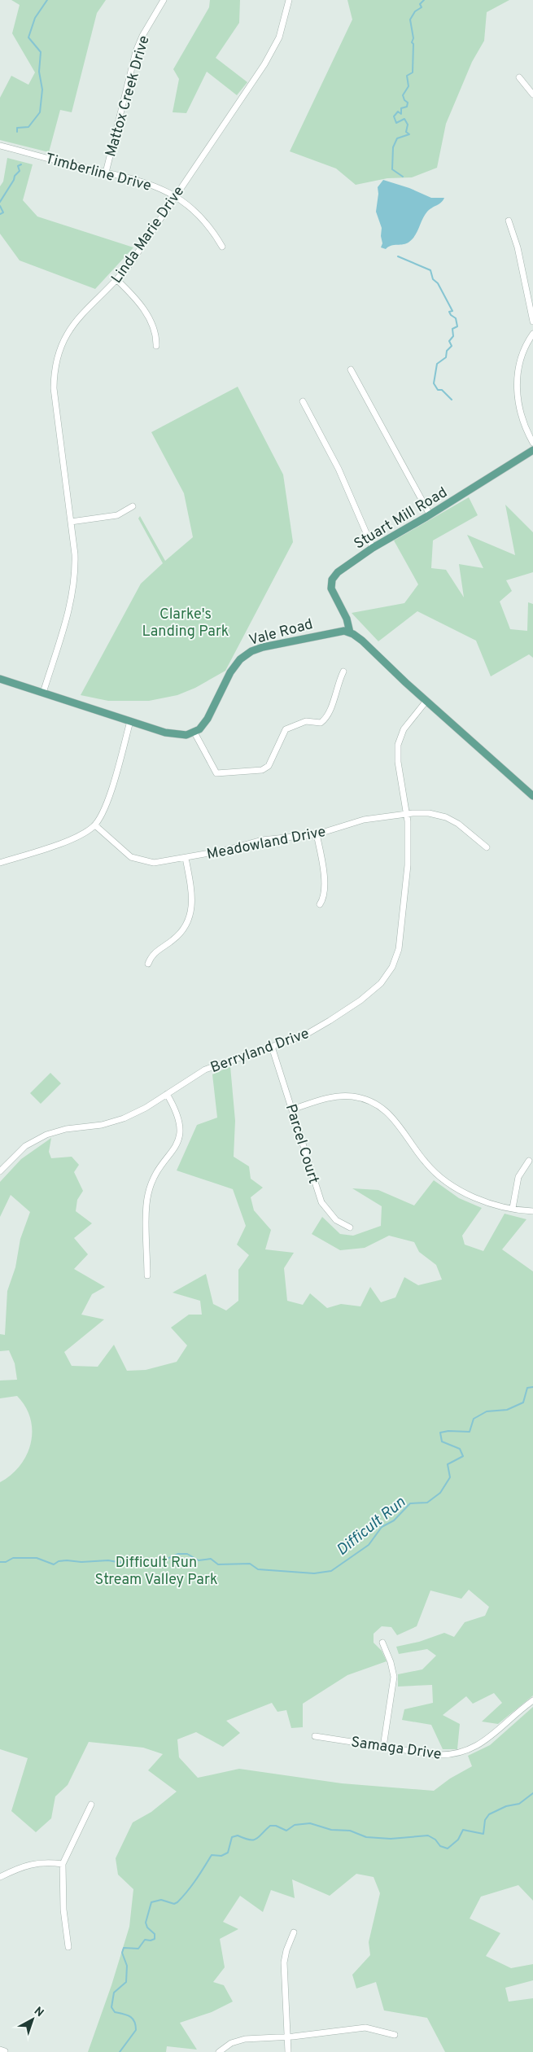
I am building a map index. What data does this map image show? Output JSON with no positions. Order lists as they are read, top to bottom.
{
  "streets": {
    "main road": ["Stuart Mill Road", "Vale Road"],
    "street": [
      "Mattox Creek Drive",
      "Timberline Drive",
      "Linda Marie Drive",
      "Meadowland Drive",
      "Berryland Drive",
      "Parcel Court",
      "Samaga Drive"
    ]
  },
  "crossings": [
    ["Mattox Creek Drive", "Timberline Drive"],
    ["Timberline Drive", "Linda Marie Drive"],
    ["Stuart Mill Road", "Vale Road"],
    ["Meadowland Drive", "Berryland Drive"],
    ["Berryland Drive", "Parcel Court"]
  ],
  "water": ["Difficult Run"],
  "parks": ["Clarke's Landing Park", "Difficult Run Stream Valley Park"],
  "north": "top right"
}
